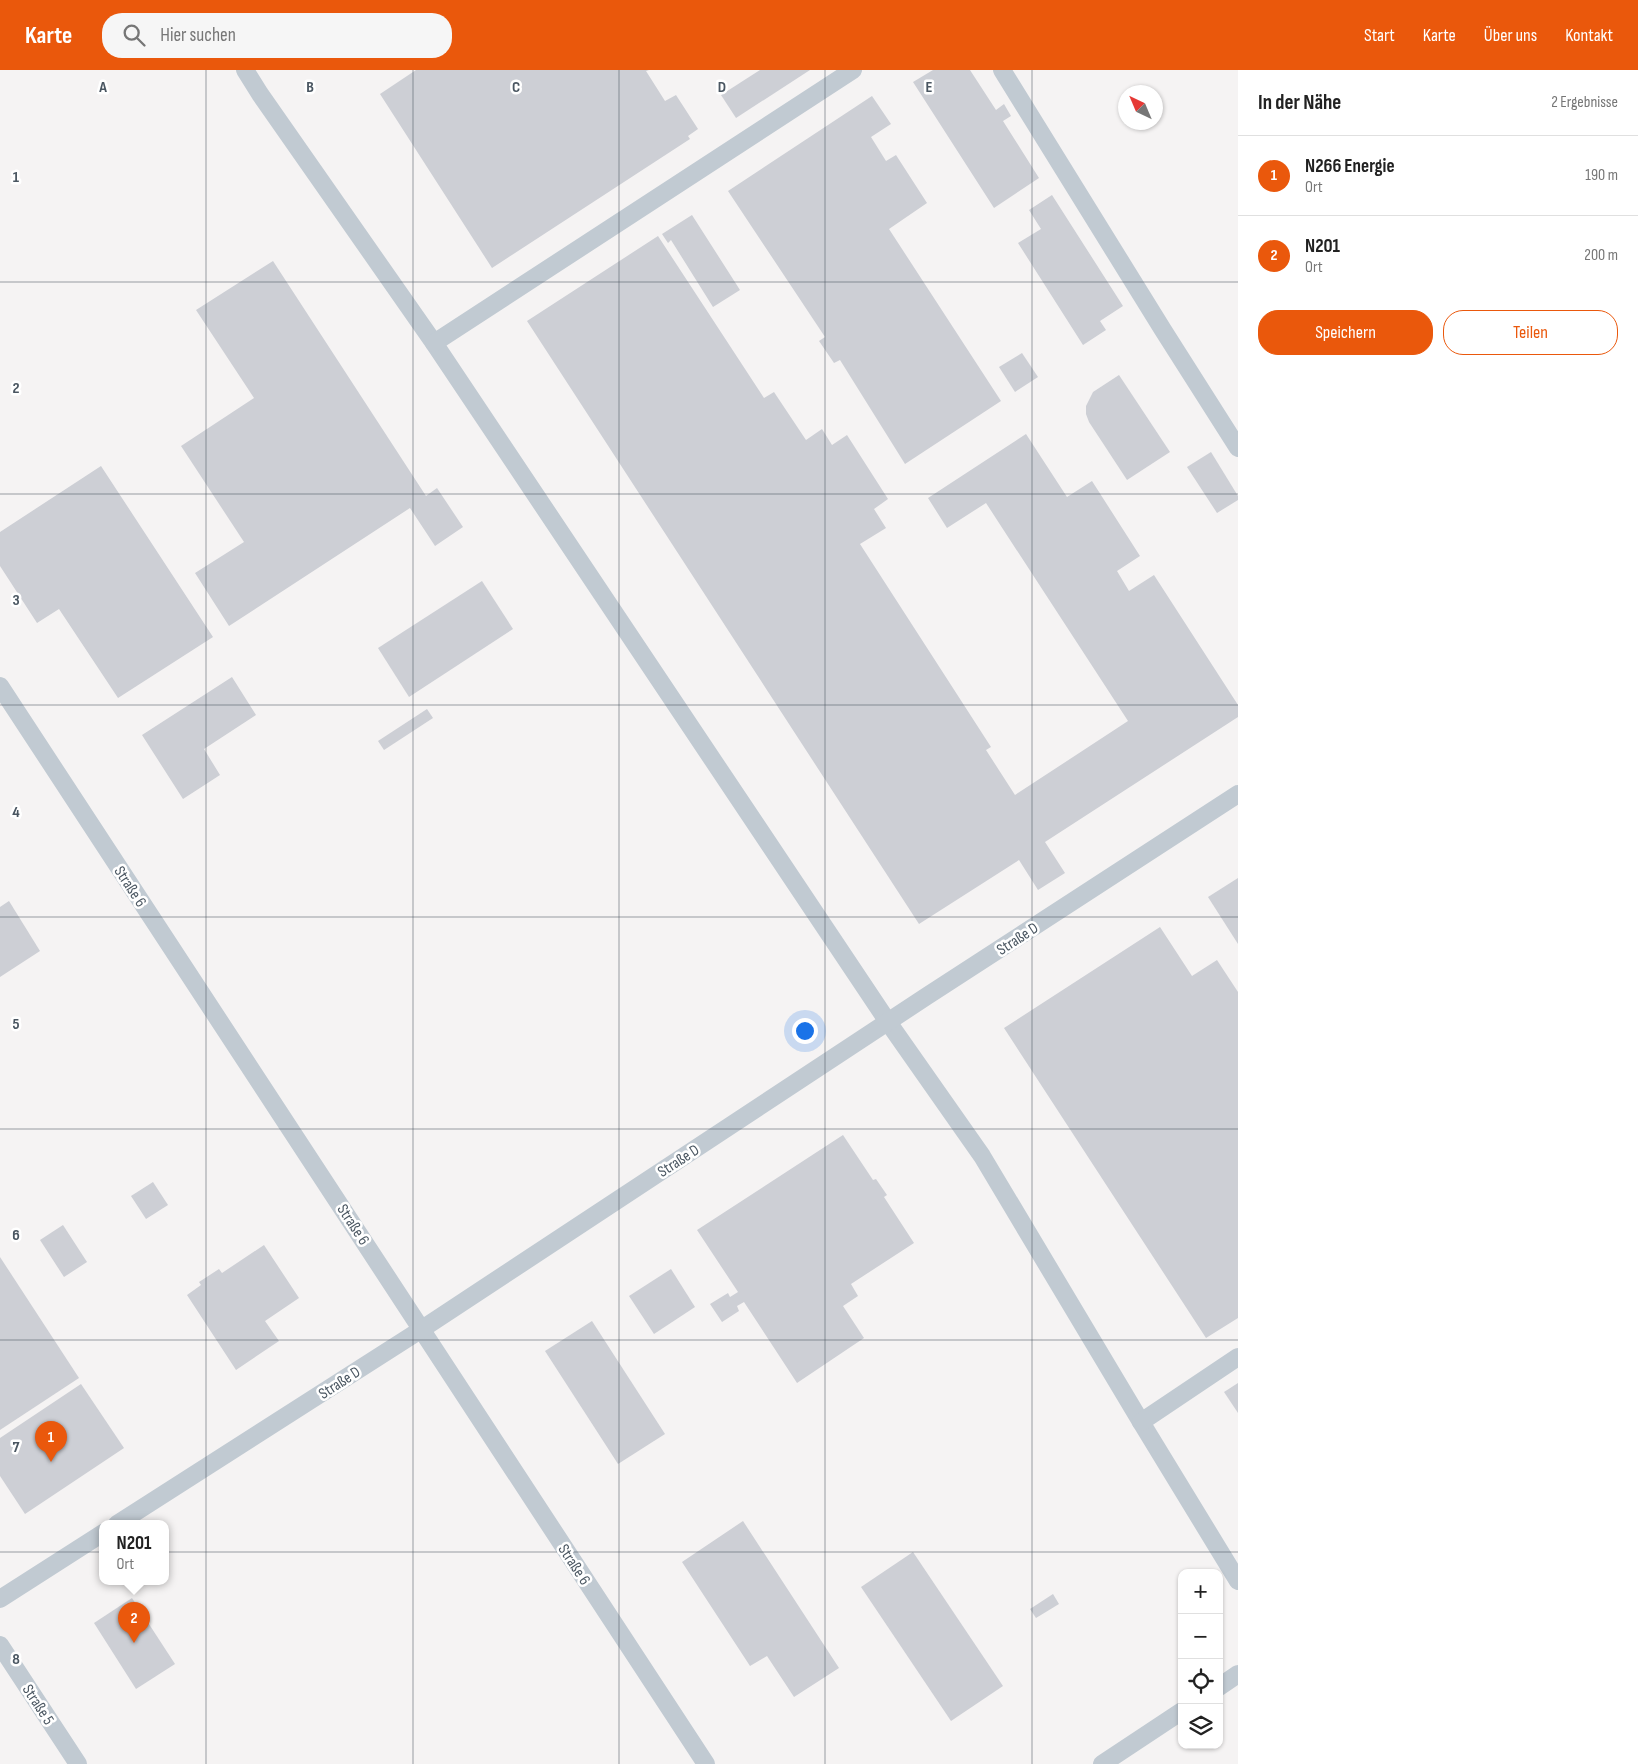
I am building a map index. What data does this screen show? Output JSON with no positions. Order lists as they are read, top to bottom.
{
  "streets": {
    "lane": ["Straße 6", "Straße D", "Straße 5"]
  },
  "crossings": [
    ["Straße 6", "Straße D"]
  ],
  "north": "top left",
  "page": {
    "header": "Karte",
    "search": "Hier suchen",
    "nav": [
      "Start",
      "Karte",
      "Über uns",
      "Kontakt"
    ],
    "heading": ["In der Nähe", "2 Ergebnisse"],
    "list": [
      {
        "mark": "1",
        "name": "N266 Energie",
        "note": "Ort",
        "value": "190 m"
      },
      {
        "mark": "2",
        "name": "N201",
        "note": "Ort",
        "value": "200 m"
      }
    ],
    "buttons": ["Speichern", "Teilen"],
    "pins": ["1", "2"],
    "popup": ["N201", "Ort"],
    "map_buttons": ["+", "−"]
  },
  "grid": {
    "columns": [
      "A",
      "B",
      "C",
      "D",
      "E"
    ],
    "rows": [
      "1",
      "2",
      "3",
      "4",
      "5",
      "6",
      "7",
      "8"
    ]
  }
}
